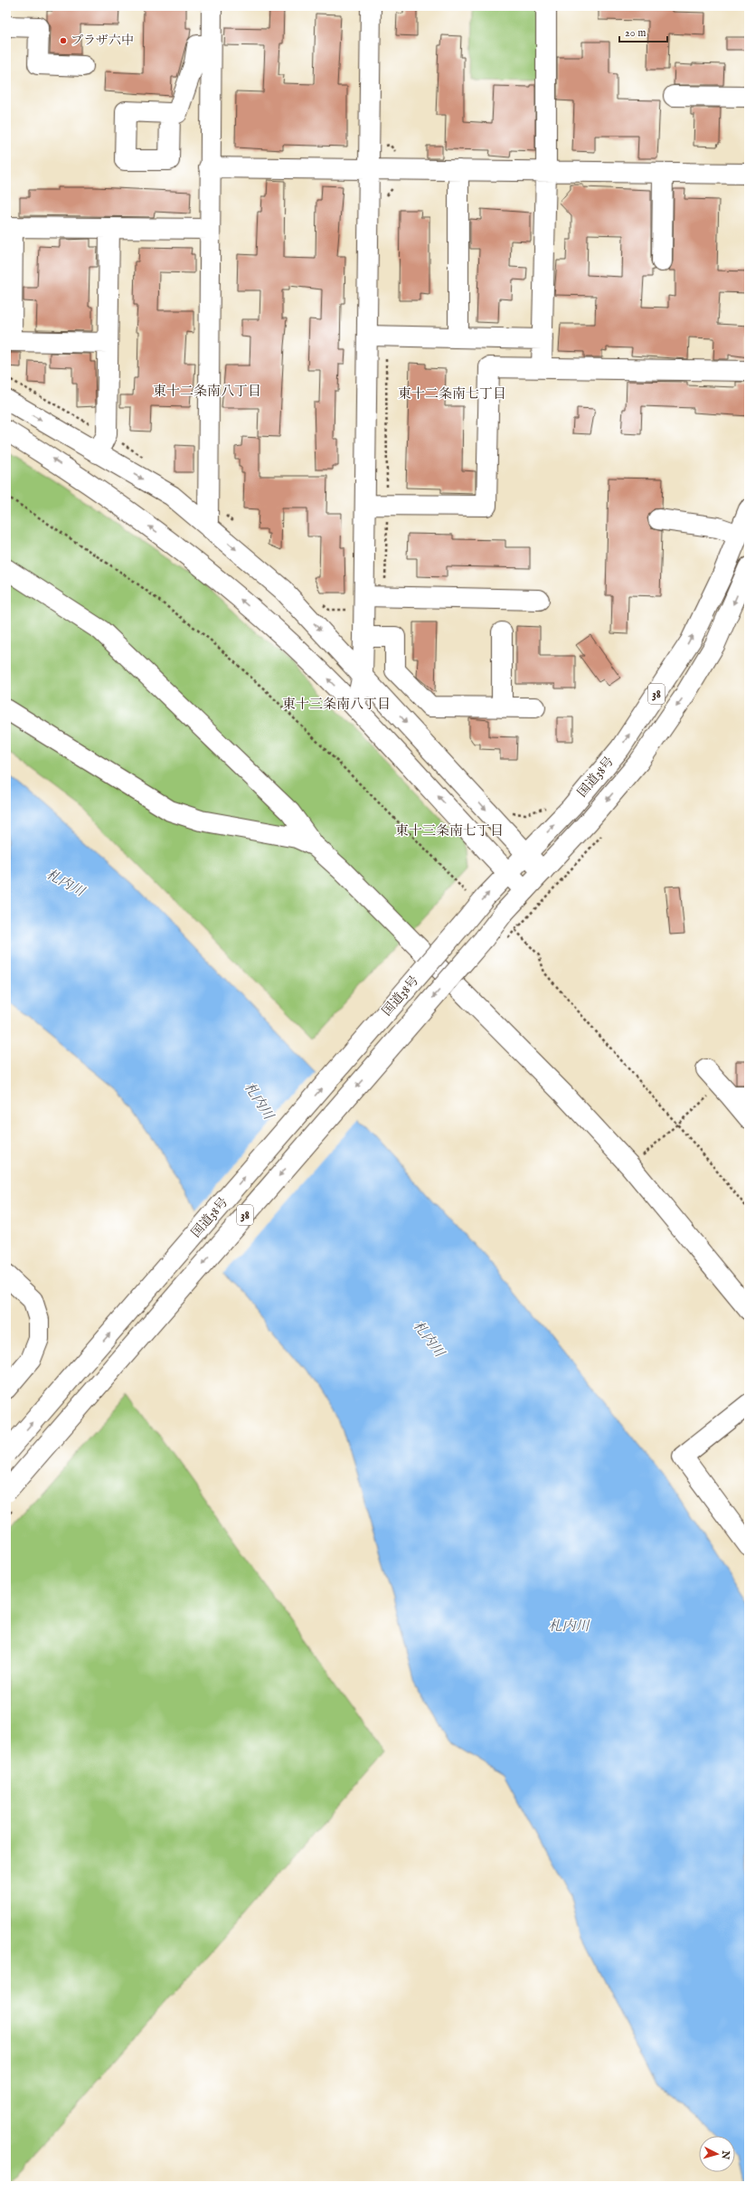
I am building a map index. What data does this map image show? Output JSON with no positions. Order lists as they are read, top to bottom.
{
  "streets": {
    "main road": ["38", "国道38号"]
  },
  "districts": [
    "東十二条南八丁目",
    "東十二条南七丁目",
    "東十三条南八丁目",
    "東十三条南七丁目"
  ],
  "water": ["札内川"],
  "places": ["プラザ六中"],
  "scale_bar": "20 m",
  "north": "right"
}
